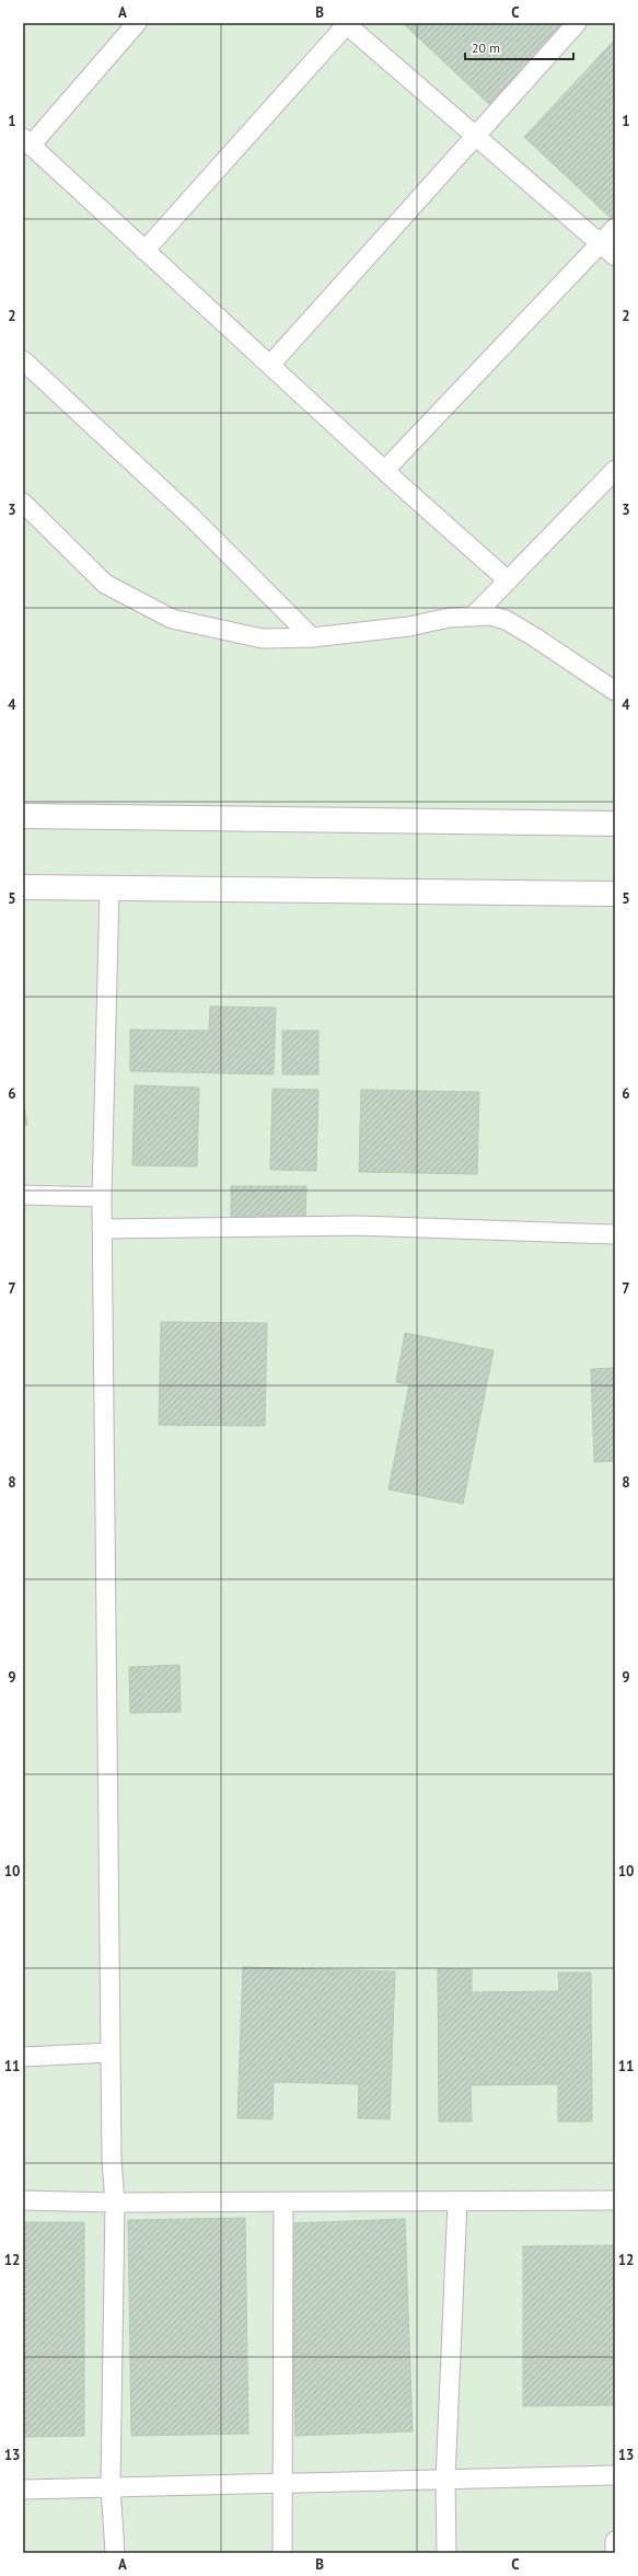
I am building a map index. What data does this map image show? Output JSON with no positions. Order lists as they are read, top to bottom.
{
  "scale_bar": "20 m",
  "grid": {
    "columns": ["A", "B", "C"],
    "rows": [
      "1",
      "2",
      "3",
      "4",
      "5",
      "6",
      "7",
      "8",
      "9",
      "10",
      "11",
      "12",
      "13"
    ]
  }
}
